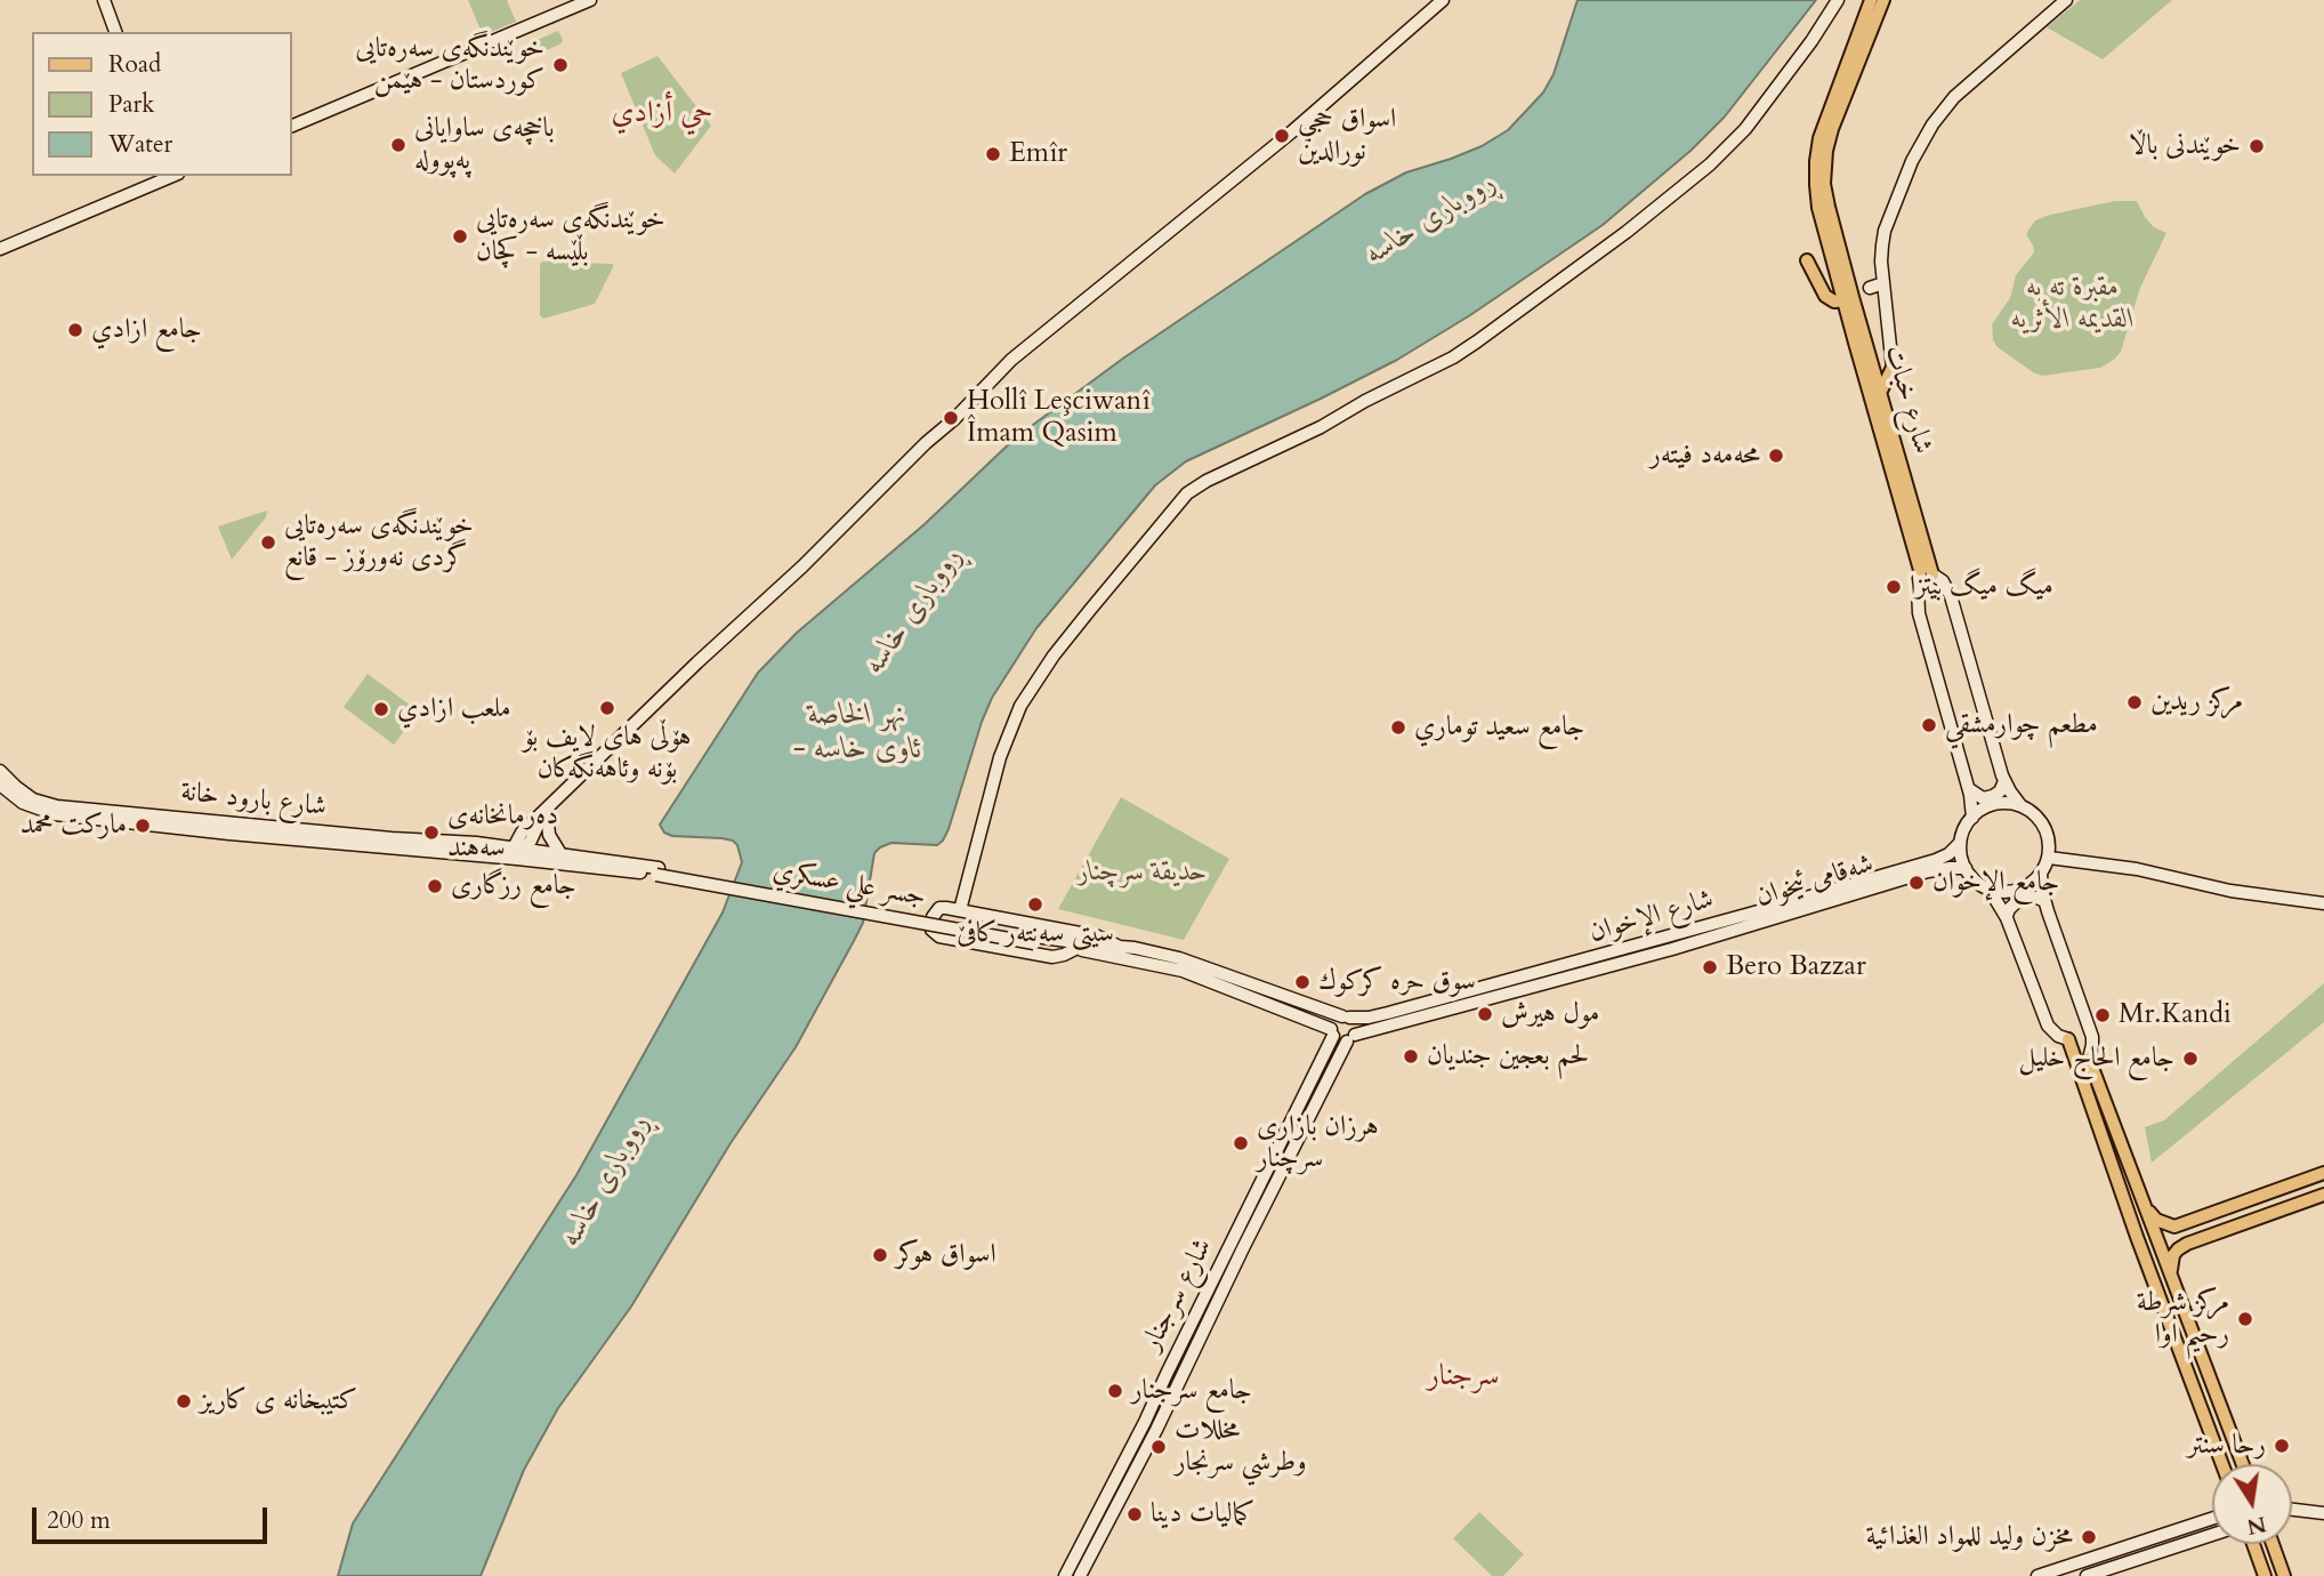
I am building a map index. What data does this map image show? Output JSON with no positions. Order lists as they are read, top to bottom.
{
  "streets": {
    "main road": ["شارع خبات"],
    "street": [
      "شارع بارود خانة",
      "جسر علي عسكري",
      "شارع الإخوان",
      "شارع سرجنار"
    ]
  },
  "crossings": [
    ["شارع خبات", "شارع الإخوان"],
    ["شارع الإخوان", "شارع سرجنار"]
  ],
  "districts": ["حي أزادي", "سرجنار"],
  "water": ["ڕووباری خاسە", "نهر الخاصة - ئاوی خاسە"],
  "parks": ["مقبرة ته په القديمه الأثريه", "حديقة سرچنار"],
  "places": [
    "خوێندنگەی سەرەتایی کوردستان - هێمن",
    "اسواق حجي نورالدين",
    "باخچەی ساوایانی پەپوولە",
    "خوێندنی باڵا",
    "Emîr",
    "خوێندنگەی سەرەتایی بڵێسە - کچان",
    "جامع ازادي",
    "Hollî Leşciwanî Îmam Qasim",
    "محەمەد فیتەر",
    "خوێندنگەی سەرەتایی گردی نەورۆز - قانع",
    "ميگ ميگ بيتزا",
    "مركز ريدين",
    "هۆڵی های لایف بۆ بۆنە وئاهەنگەکان",
    "ملعب ازادي",
    "مطعم چوارمشقي",
    "جامع سعيد توماري",
    "ماركت محمد",
    "دەرمانخانەی سەهند",
    "جامع الإخوان",
    "جامع رزگاری",
    "سیتی سەنتەر کافێ",
    "Bero Bazzar",
    "سوق حره كركوك",
    "مول هيرش",
    "Mr.Kandi",
    "لحم بعجين جنديان",
    "جامع الحاج خليل",
    "هرزان بازاری سرچنار",
    "اسواق هوكر",
    "مركز شرطة رحيم اوا",
    "جامع سرجنار",
    "كتيبخانه ى كاريز",
    "رحا سنتر",
    "مخللات وطرشي سرنجار",
    "كماليات دينا",
    "مخزن وليد للمواد الغذائية"
  ],
  "legend": ["Road", "Park", "Water"],
  "scale_bar": "200 m",
  "north": "bottom"
}
